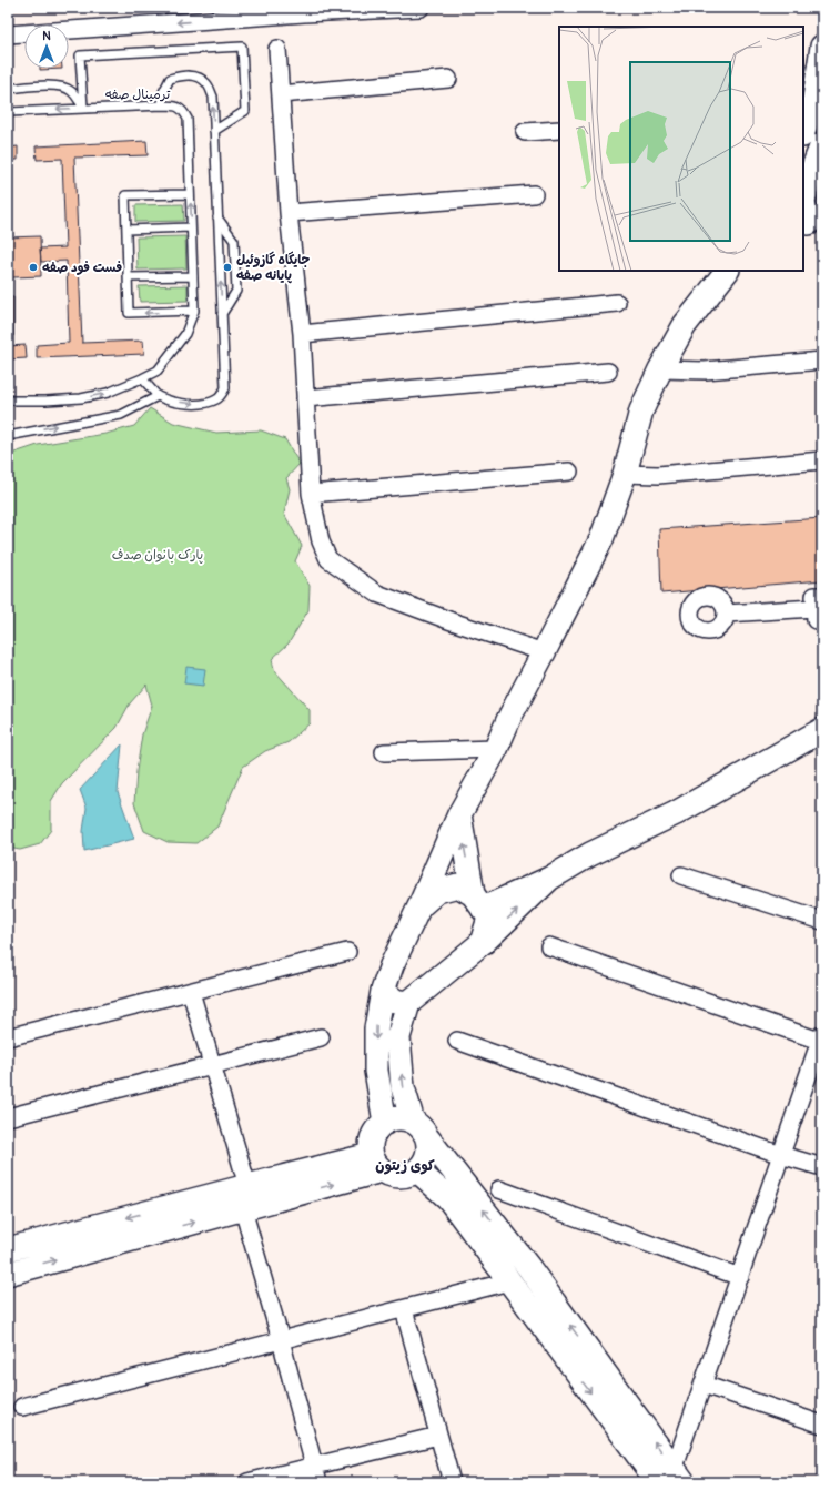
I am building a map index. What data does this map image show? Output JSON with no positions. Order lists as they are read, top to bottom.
{
  "streets": {
    "lane": ["ترمینال صفه"]
  },
  "districts": ["کوی زیتون"],
  "parks": ["پارک بانوان صدف"],
  "places": ["فست فود صفه", "جایگاه گازوئیل پایانه صفه"],
  "north": "top"
}
